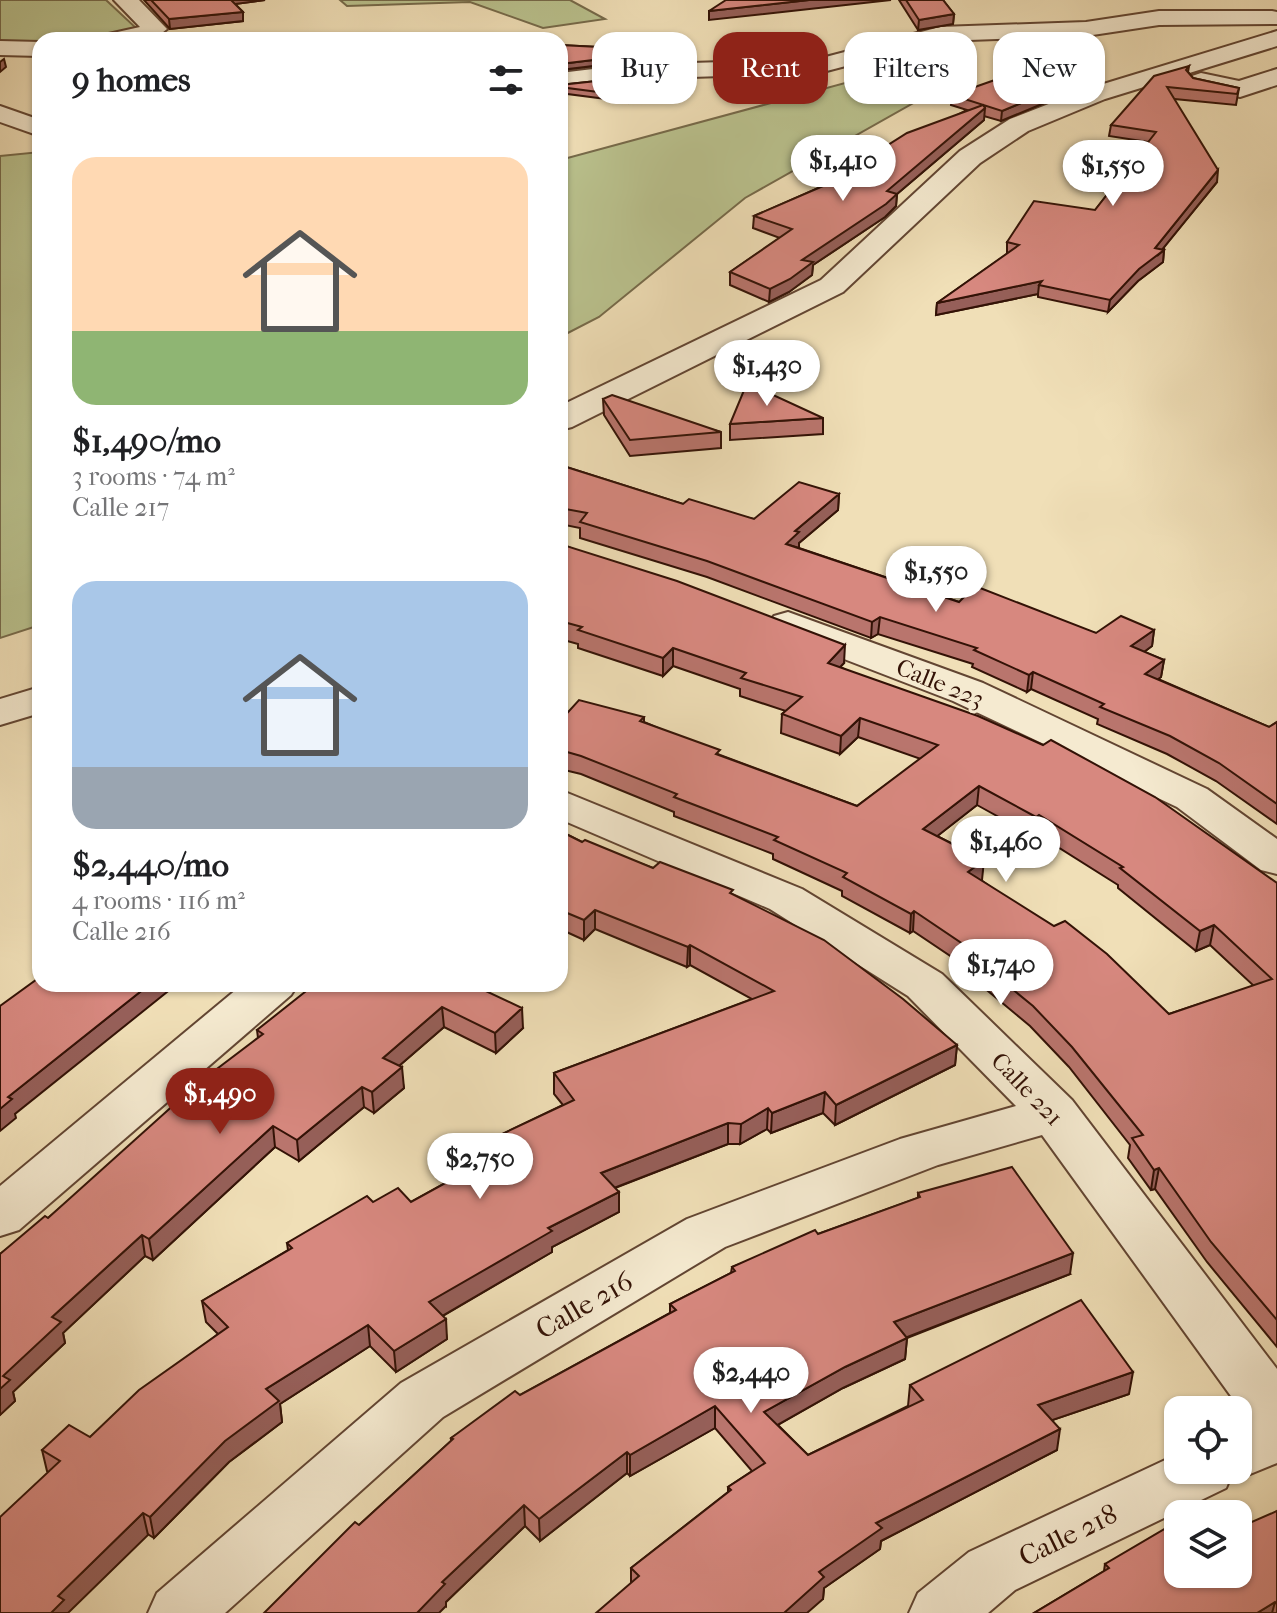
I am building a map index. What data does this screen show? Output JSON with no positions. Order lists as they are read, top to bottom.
{
  "streets": {
    "street": [
      "Calle 223",
      "Calle 221",
      "Calle 216",
      "Calle 218"
    ]
  },
  "crossings": [
    ["Calle 221", "Calle 216"]
  ],
  "page": {
    "chip": [
      "Buy",
      "Rent",
      "Filters",
      "New"
    ],
    "heading": "9 homes",
    "list": [
      {
        "name": "$1,490/mo",
        "note": "3 rooms · 74 m² · Calle 217"
      },
      {
        "name": "$2,440/mo",
        "note": "4 rooms · 116 m² · Calle 216"
      }
    ],
    "price": [
      "$1,410",
      "$1,550",
      "$1,430",
      "$1,550",
      "$1,460",
      "$1,740",
      "$1,490",
      "$2,750",
      "$2,440"
    ]
  }
}
